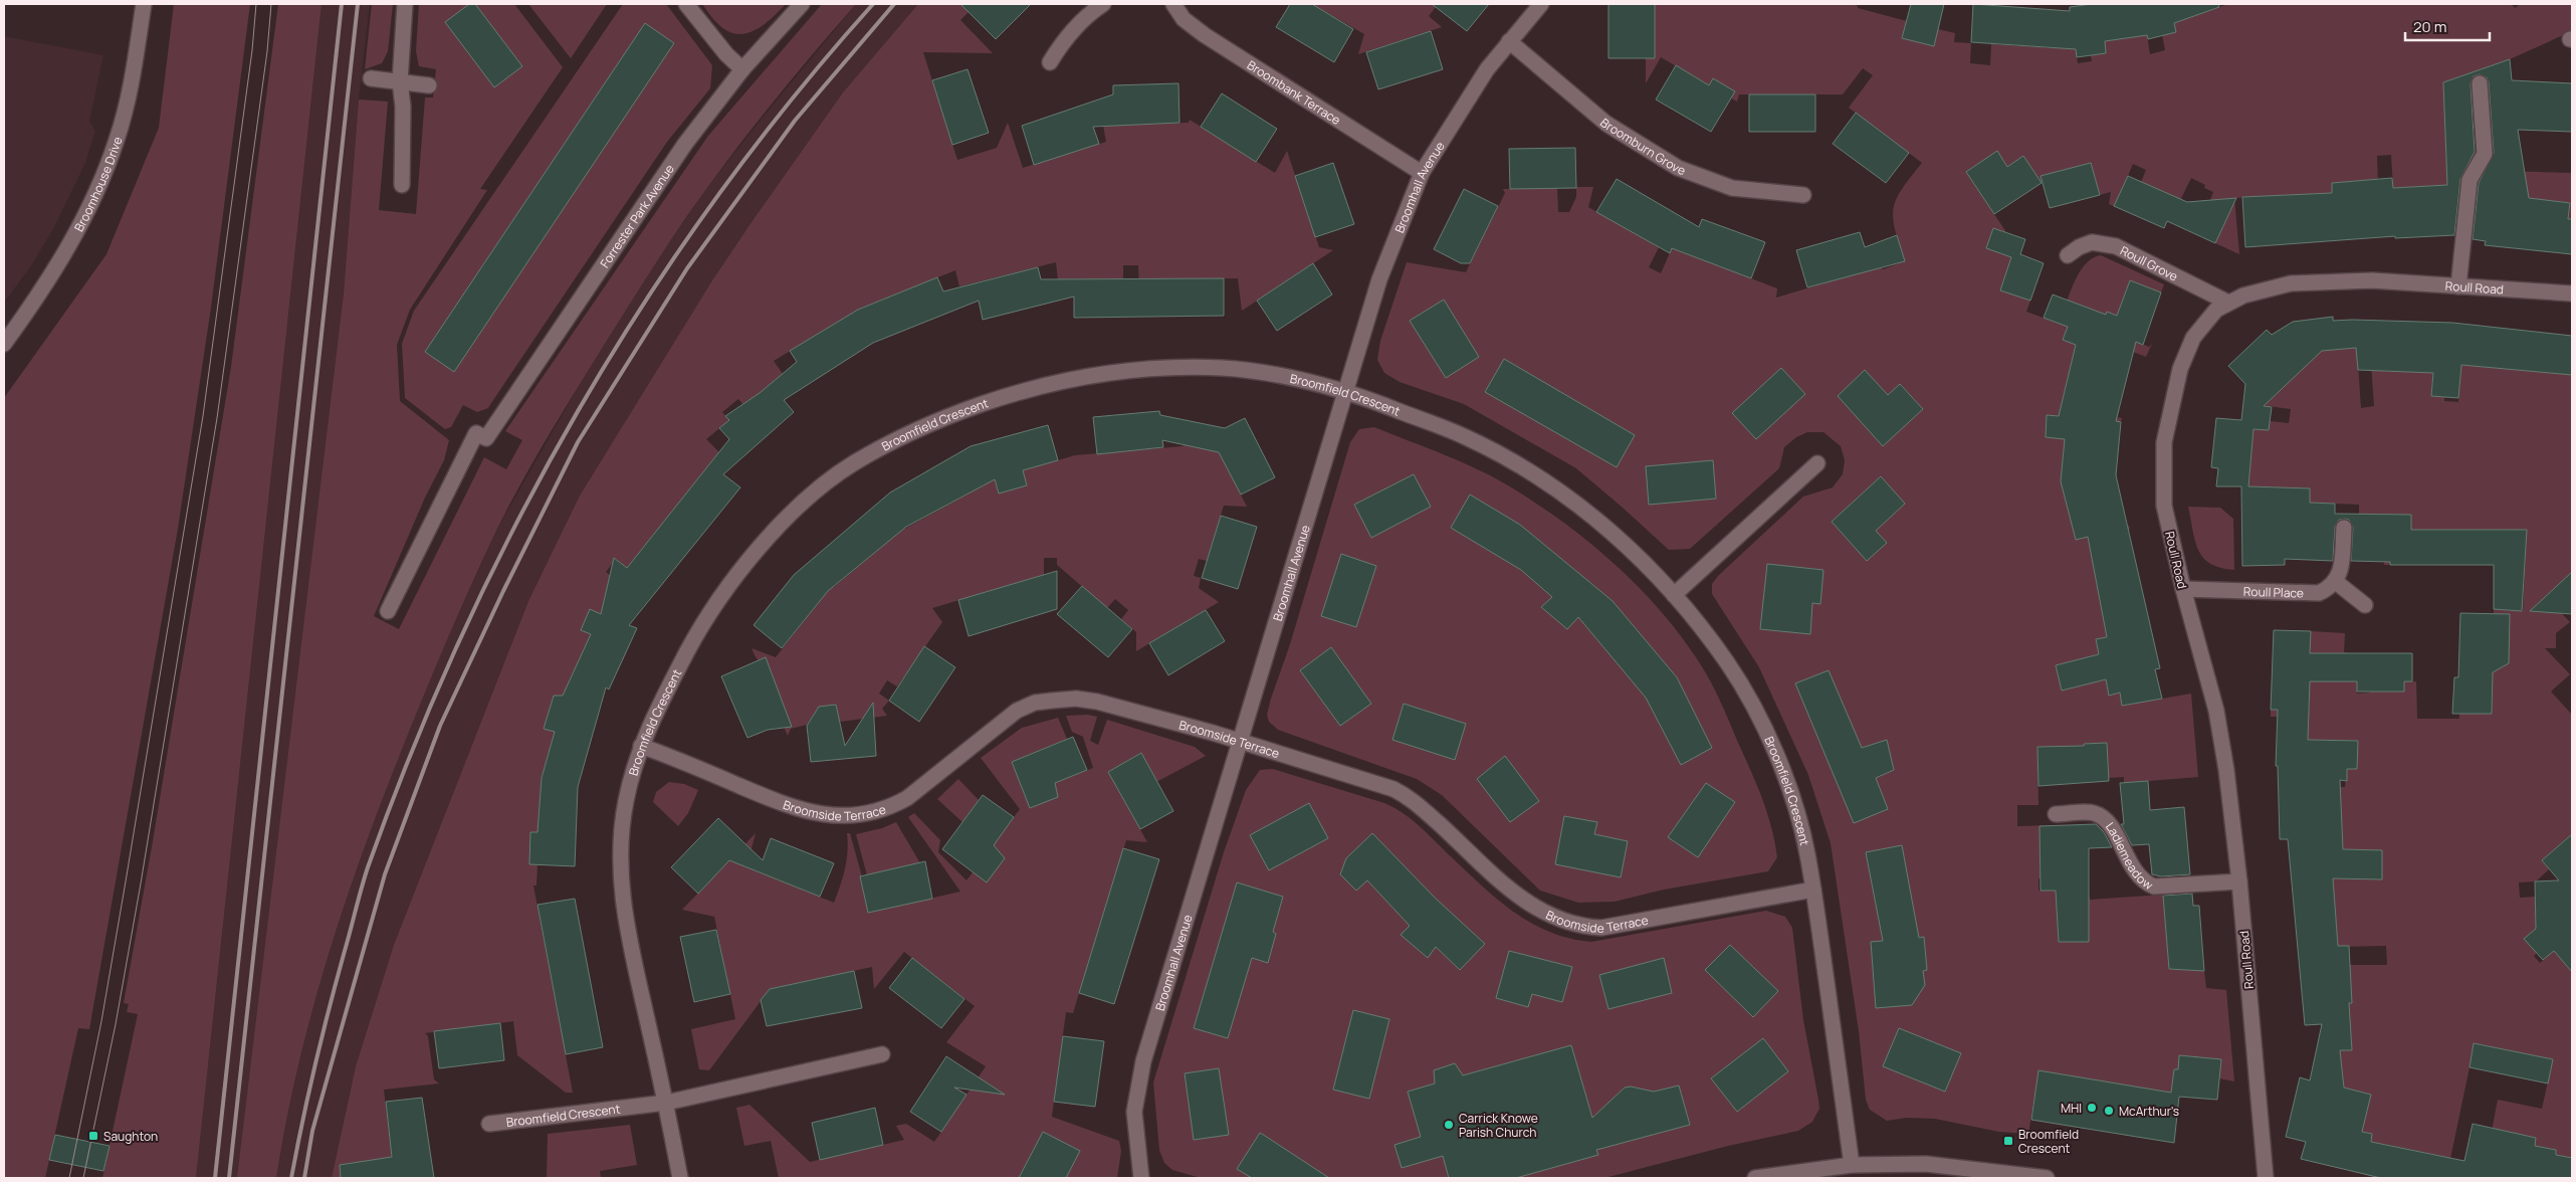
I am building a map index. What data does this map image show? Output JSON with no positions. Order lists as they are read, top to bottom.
{
  "streets": {
    "street": [
      "Broombank Terrace",
      "Broomburn Grove",
      "Broomhouse Drive",
      "Broomhall Avenue",
      "Forrester Park Avenue",
      "Roull Grove",
      "Roull Road",
      "Broomfield Crescent",
      "Roull Place",
      "Broomside Terrace",
      "Ladiemeadow"
    ]
  },
  "crossings": [
    ["Broombank Terrace", "Broomhall Avenue"],
    ["Broomburn Grove", "Broomhall Avenue"],
    ["Broomhall Avenue", "Broomfield Crescent"],
    ["Broomhall Avenue", "Broomside Terrace"],
    ["Roull Grove", "Roull Road"],
    ["Roull Road", "Roull Place"],
    ["Roull Road", "Ladiemeadow"],
    ["Broomfield Crescent", "Broomside Terrace"]
  ],
  "places": {
    "other": ["MHI", "McArthur's", "Carrick Knowe Parish Church"],
    "transit": ["Saughton", "Broomfield Crescent"]
  },
  "scale_bar": "20 m"
}
